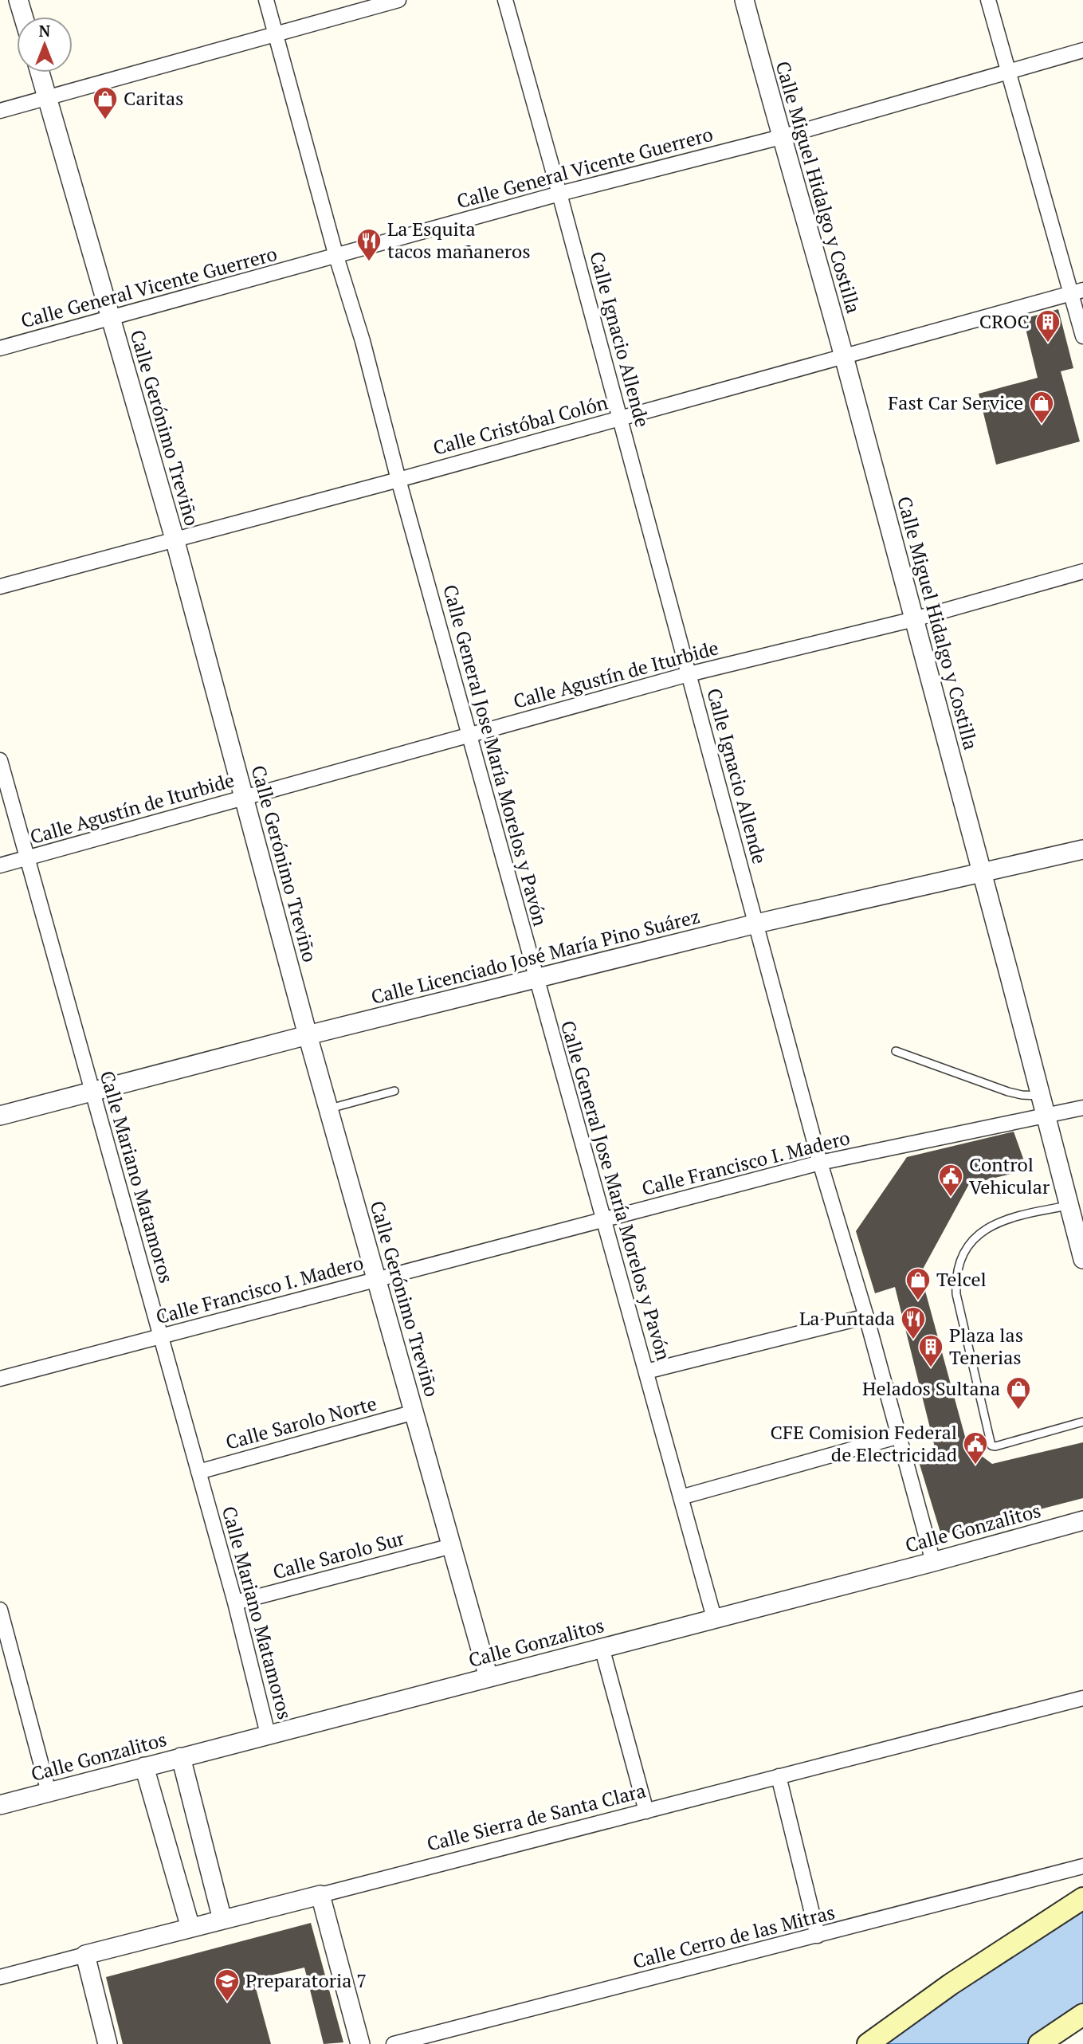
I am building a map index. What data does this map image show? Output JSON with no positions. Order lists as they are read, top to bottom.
{
  "streets": {
    "street": [
      "Calle General Vicente Guerrero",
      "Calle Miguel Hidalgo y Costilla",
      "Calle Ignacio Allende",
      "Calle Cristóbal Colón",
      "Calle Gerónimo Treviño",
      "Calle Agustín de Iturbide",
      "Calle General Jose María Morelos y Pavón",
      "Calle Licenciado José María Pino Suárez",
      "Calle Francisco I. Madero",
      "Calle Mariano Matamoros",
      "Calle Sarolo Norte",
      "Calle Gonzalitos",
      "Calle Sarolo Sur",
      "Calle Sierra de Santa Clara",
      "Calle Cerro de las Mitras"
    ]
  },
  "crossings": [
    ["Calle General Vicente Guerrero", "Calle Miguel Hidalgo y Costilla"],
    ["Calle General Vicente Guerrero", "Calle Ignacio Allende"],
    ["Calle General Vicente Guerrero", "Calle Gerónimo Treviño"],
    ["Calle General Vicente Guerrero", "Calle General Jose María Morelos y Pavón"],
    ["Calle Miguel Hidalgo y Costilla", "Calle Cristóbal Colón"],
    ["Calle Miguel Hidalgo y Costilla", "Calle Agustín de Iturbide"],
    ["Calle Miguel Hidalgo y Costilla", "Calle Licenciado José María Pino Suárez"],
    ["Calle Miguel Hidalgo y Costilla", "Calle Francisco I. Madero"],
    ["Calle Ignacio Allende", "Calle Cristóbal Colón"],
    ["Calle Ignacio Allende", "Calle Agustín de Iturbide"],
    ["Calle Ignacio Allende", "Calle Licenciado José María Pino Suárez"],
    ["Calle Ignacio Allende", "Calle Francisco I. Madero"],
    ["Calle Ignacio Allende", "Calle Gonzalitos"],
    ["Calle Cristóbal Colón", "Calle Gerónimo Treviño"],
    ["Calle Cristóbal Colón", "Calle General Jose María Morelos y Pavón"],
    ["Calle Gerónimo Treviño", "Calle Agustín de Iturbide"],
    ["Calle Gerónimo Treviño", "Calle Licenciado José María Pino Suárez"],
    ["Calle Gerónimo Treviño", "Calle Francisco I. Madero"],
    ["Calle Gerónimo Treviño", "Calle Sarolo Norte"],
    ["Calle Gerónimo Treviño", "Calle Gonzalitos"],
    ["Calle Gerónimo Treviño", "Calle Sarolo Sur"],
    ["Calle Agustín de Iturbide", "Calle General Jose María Morelos y Pavón"],
    ["Calle Agustín de Iturbide", "Calle Mariano Matamoros"],
    ["Calle General Jose María Morelos y Pavón", "Calle Licenciado José María Pino Suárez"],
    ["Calle General Jose María Morelos y Pavón", "Calle Francisco I. Madero"],
    ["Calle General Jose María Morelos y Pavón", "Calle Gonzalitos"],
    ["Calle Licenciado José María Pino Suárez", "Calle Mariano Matamoros"],
    ["Calle Francisco I. Madero", "Calle Mariano Matamoros"],
    ["Calle Mariano Matamoros", "Calle Sarolo Norte"],
    ["Calle Mariano Matamoros", "Calle Gonzalitos"],
    ["Calle Mariano Matamoros", "Calle Sarolo Sur"]
  ],
  "places": {
    "shop": [
      "Caritas",
      "Fast Car Service",
      "Telcel",
      "Helados Sultana"
    ],
    "restaurant": ["La Esquita tacos mañaneros", "La Puntada"],
    "building": ["CROC", "Plaza las Tenerias"],
    "public building": ["Control Vehicular", "CFE Comision Federal de Electricidad"],
    "school or university": ["Preparatoria 7"]
  },
  "north": "top"
}
